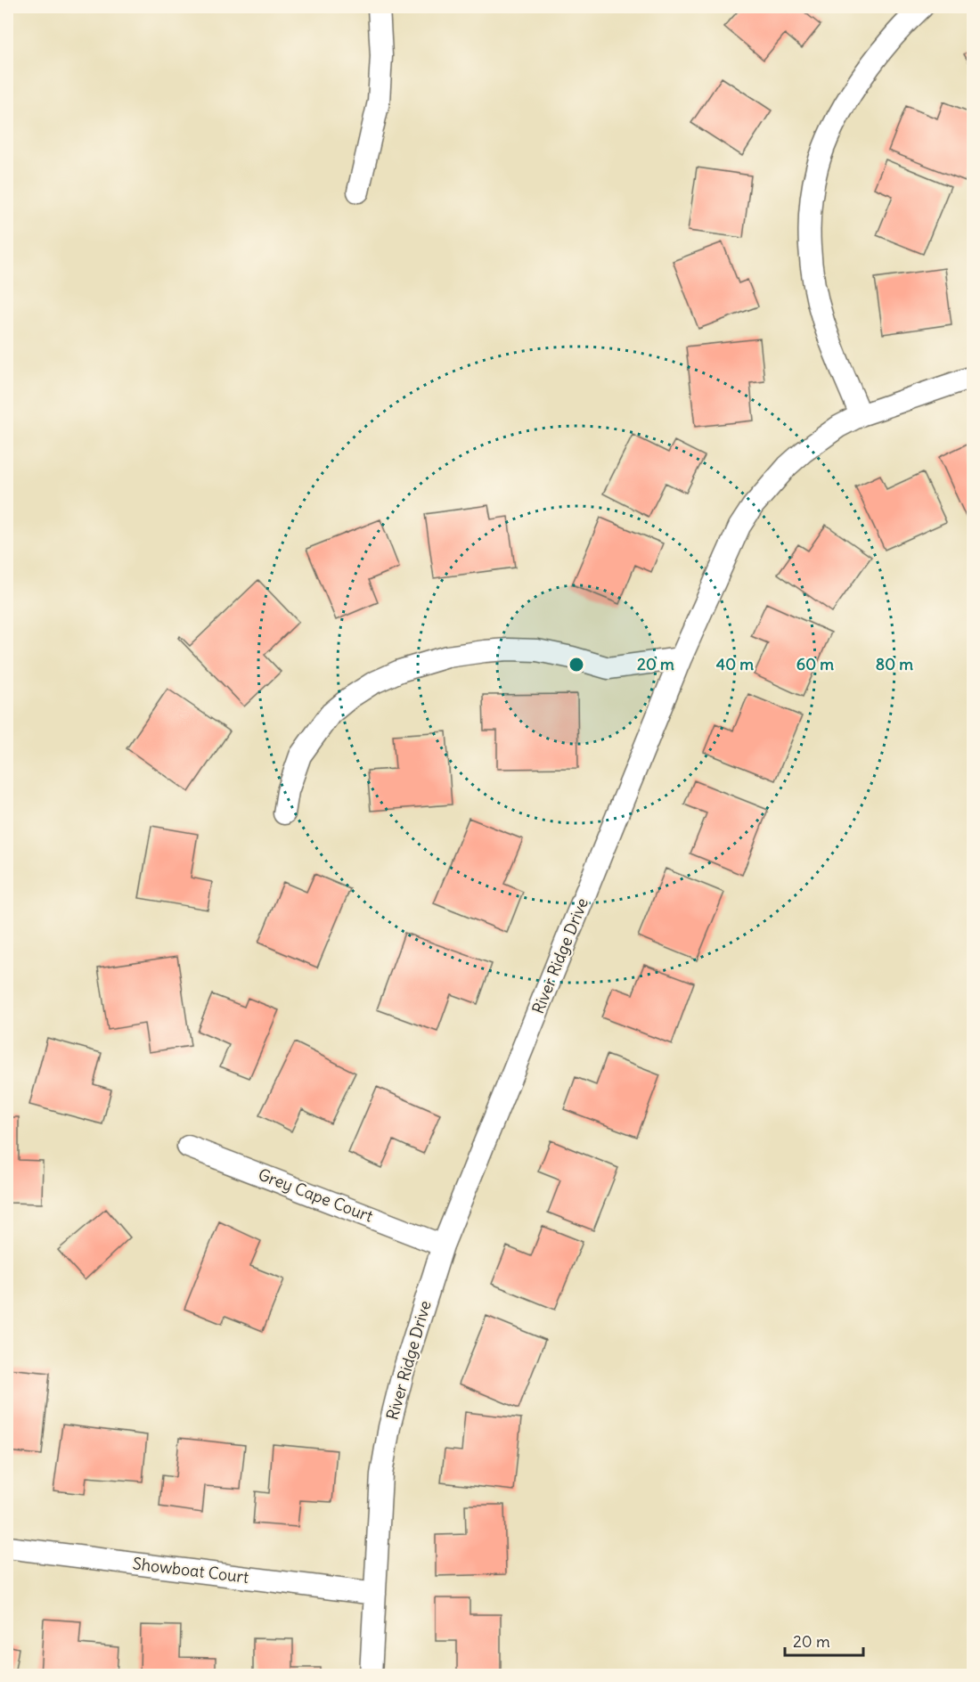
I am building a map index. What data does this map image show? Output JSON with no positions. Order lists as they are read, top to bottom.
{
  "streets": {
    "street": ["River Ridge Drive", "Grey Cape Court", "Showboat Court"]
  },
  "crossings": [
    ["River Ridge Drive", "Grey Cape Court"],
    ["River Ridge Drive", "Showboat Court"]
  ],
  "scale_bar": "20 m",
  "rings": [
    "20 m",
    "40 m",
    "60 m",
    "80 m"
  ]
}
